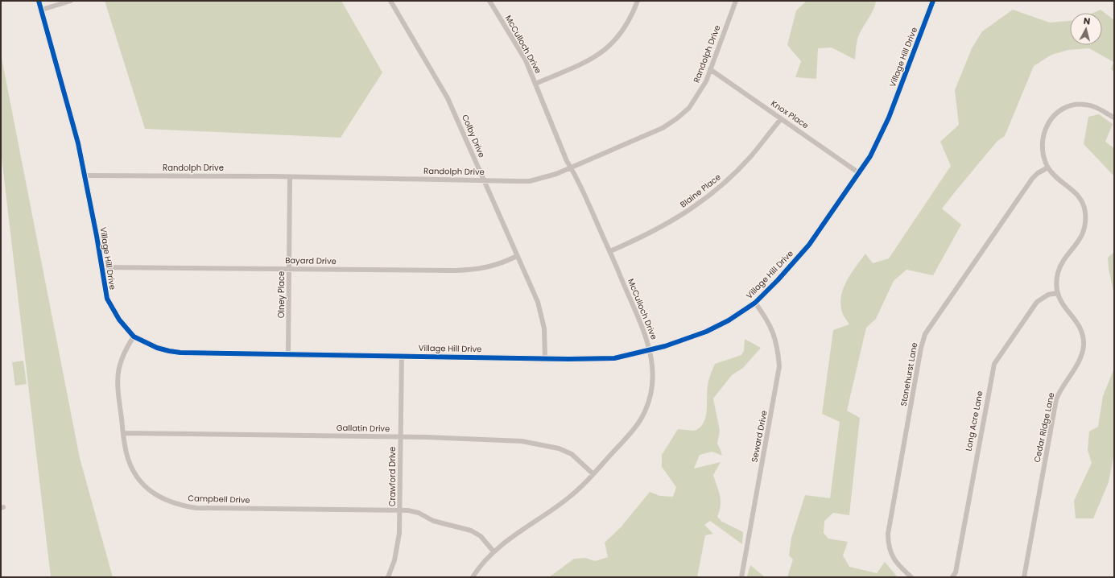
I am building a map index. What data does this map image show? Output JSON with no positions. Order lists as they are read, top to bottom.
{
  "streets": {
    "street": [
      "McCulloch Drive",
      "Randolph Drive",
      "Village Hill Drive",
      "Knox Place",
      "Colby Drive",
      "Blaine Place",
      "Bayard Drive",
      "Olney Place",
      "Stonehurst Lane",
      "Long Acre Lane",
      "Cedar Ridge Lane",
      "Gallatin Drive",
      "Seward Drive",
      "Crawford Drive",
      "Campbell Drive"
    ]
  },
  "crossings": [
    ["McCulloch Drive", "Randolph Drive"],
    ["McCulloch Drive", "Village Hill Drive"],
    ["McCulloch Drive", "Blaine Place"],
    ["McCulloch Drive", "Gallatin Drive"],
    ["McCulloch Drive", "Campbell Drive"],
    ["Randolph Drive", "Village Hill Drive"],
    ["Randolph Drive", "Knox Place"],
    ["Randolph Drive", "Colby Drive"],
    ["Randolph Drive", "Olney Place"],
    ["Village Hill Drive", "Knox Place"],
    ["Village Hill Drive", "Colby Drive"],
    ["Village Hill Drive", "Bayard Drive"],
    ["Village Hill Drive", "Olney Place"],
    ["Village Hill Drive", "Seward Drive"],
    ["Village Hill Drive", "Crawford Drive"],
    ["Village Hill Drive", "Campbell Drive"],
    ["Knox Place", "Blaine Place"],
    ["Colby Drive", "Bayard Drive"],
    ["Bayard Drive", "Olney Place"],
    ["Stonehurst Lane", "Cedar Ridge Lane"],
    ["Long Acre Lane", "Cedar Ridge Lane"],
    ["Gallatin Drive", "Crawford Drive"],
    ["Gallatin Drive", "Campbell Drive"],
    ["Crawford Drive", "Campbell Drive"]
  ],
  "north": "top"
}
